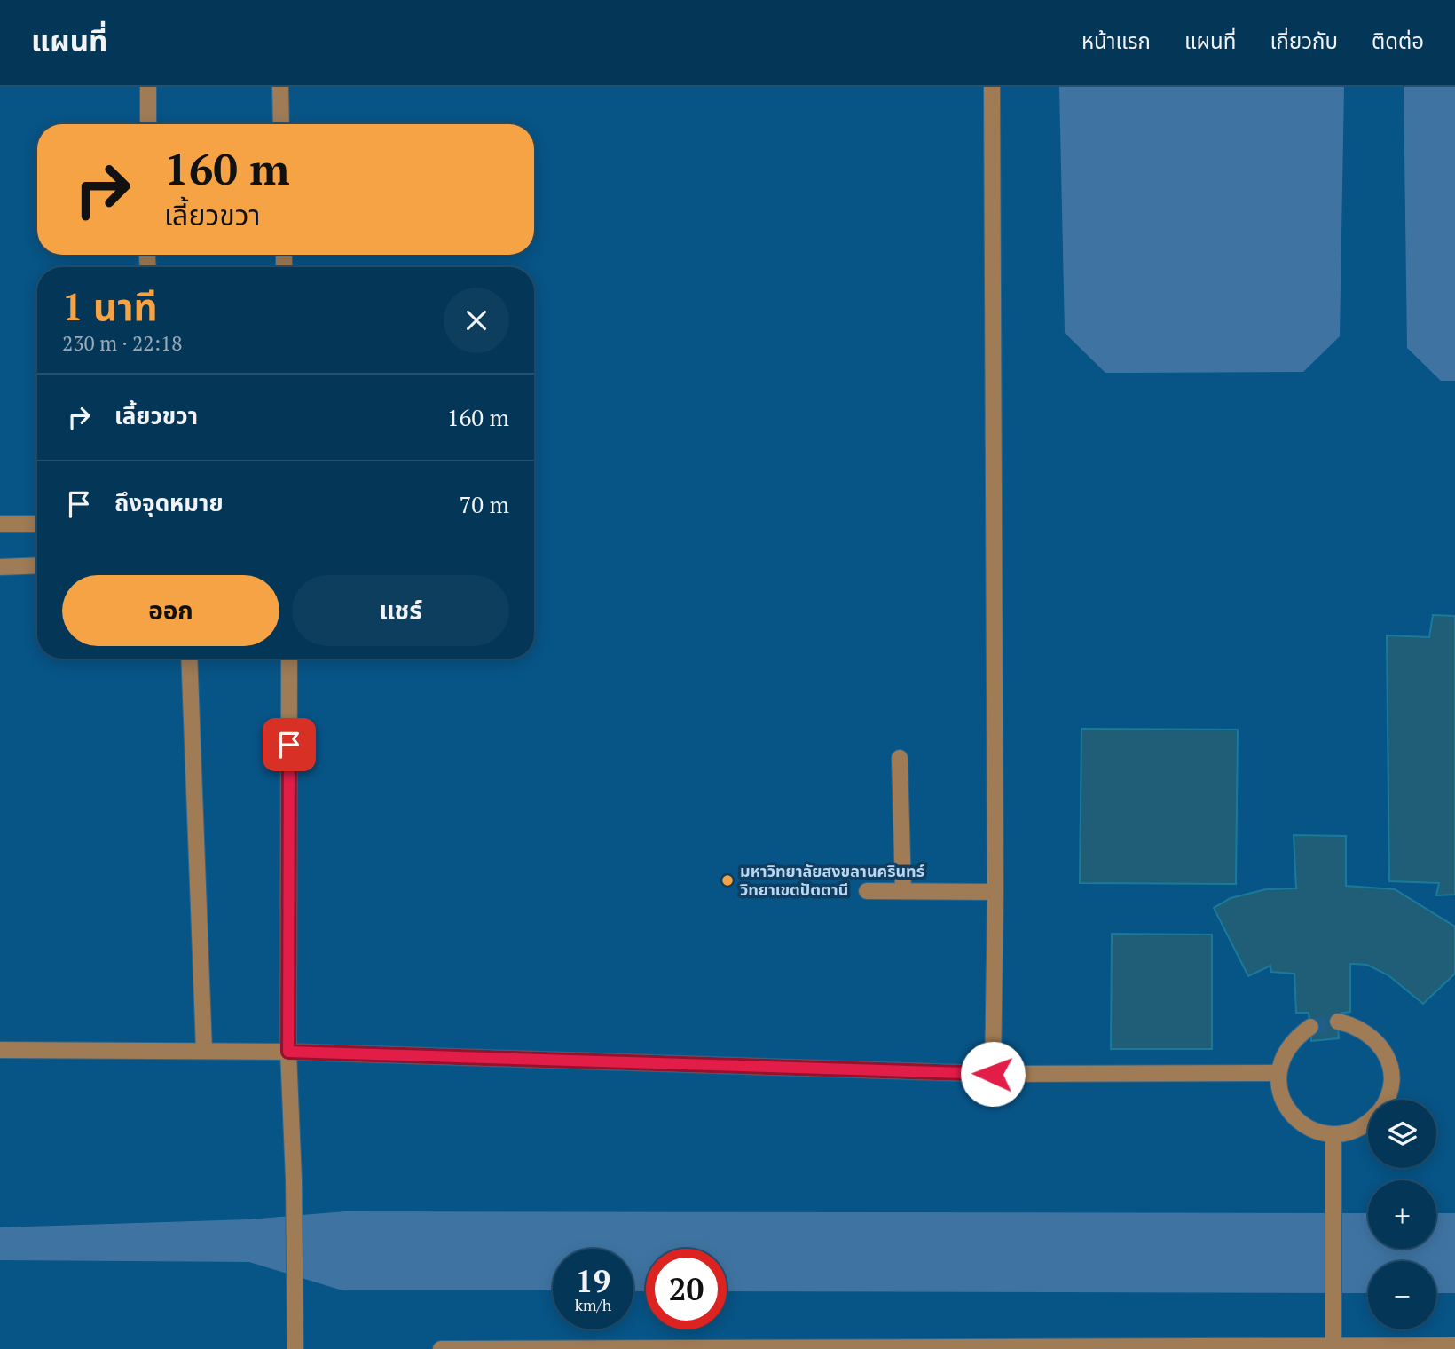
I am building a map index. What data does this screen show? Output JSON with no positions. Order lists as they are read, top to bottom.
{
  "places": ["มหาวิทยาลัยสงขลานครินทร์ วิทยาเขตปัตตานี"],
  "page": {
    "header": "แผนที่",
    "nav": [
      "หน้าแรก",
      "แผนที่",
      "เกี่ยวกับ",
      "ติดต่อ"
    ],
    "turn": ["160 m", "เลี้ยวขวา"],
    "heading": ["1 นาที", "230 m · 22:18"],
    "list": [
      {
        "name": "เลี้ยวขวา",
        "value": "160 m"
      },
      {
        "name": "ถึงจุดหมาย",
        "value": "70 m"
      }
    ],
    "buttons": ["ออก", "แชร์"],
    "map_buttons": ["+", "−"],
    "speed": "19 km/h",
    "limit": "20"
  }
}
